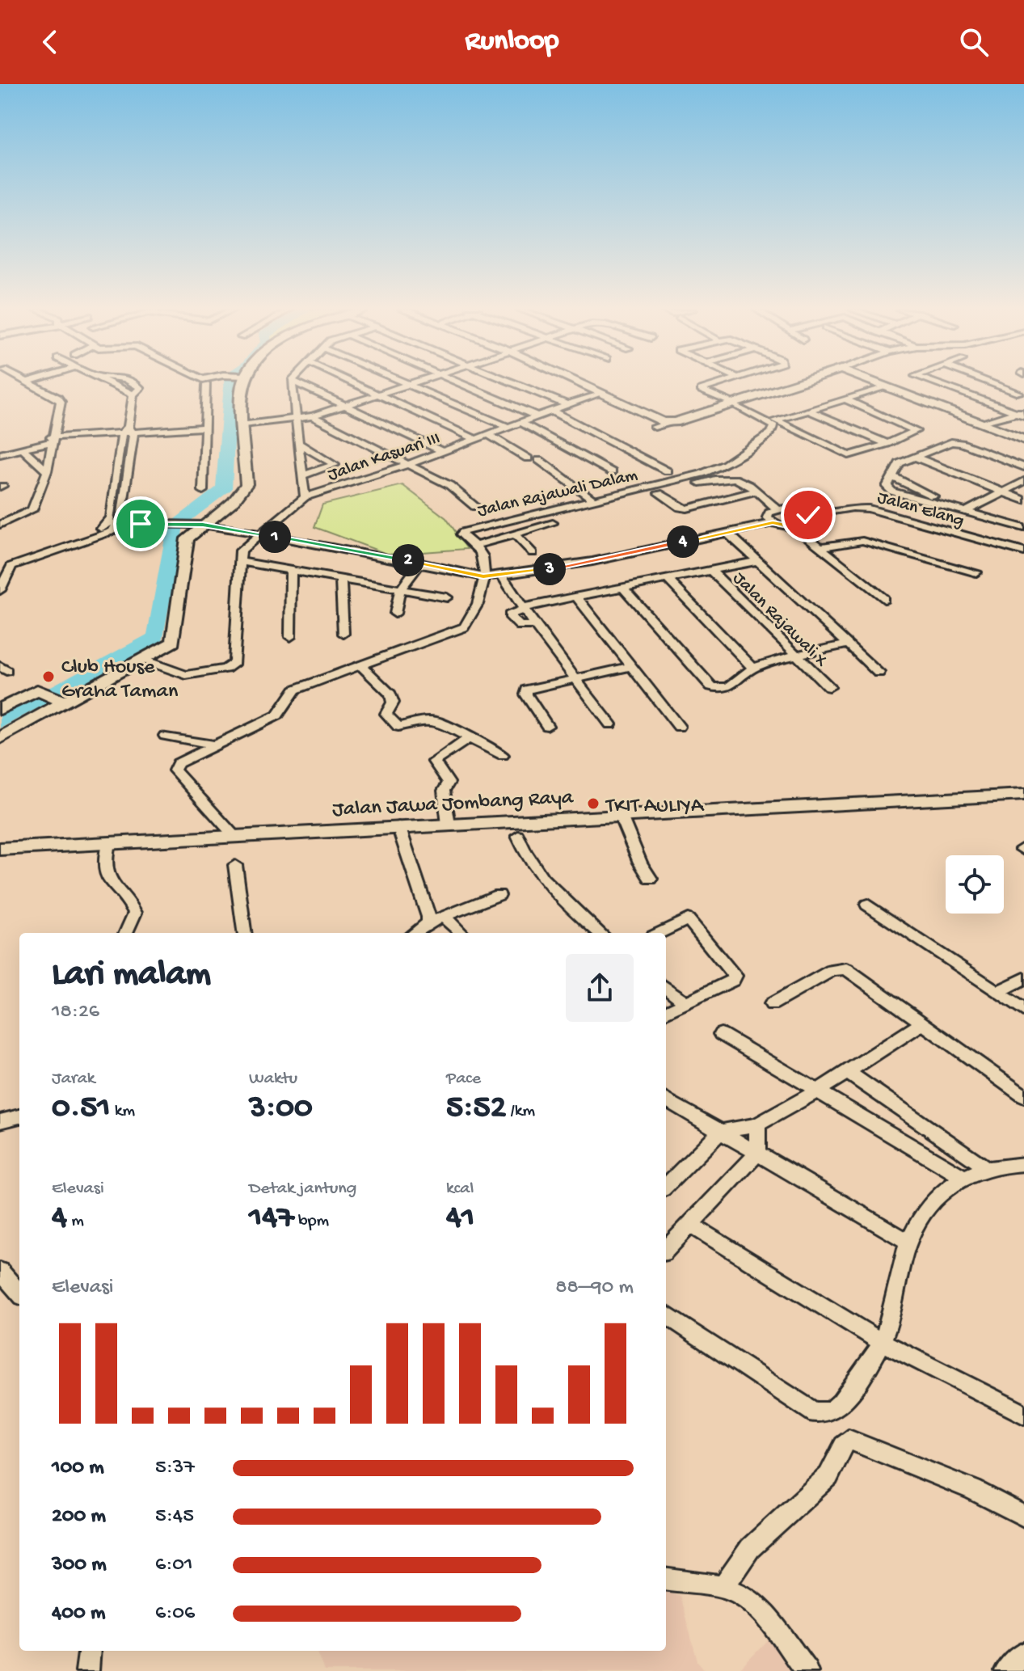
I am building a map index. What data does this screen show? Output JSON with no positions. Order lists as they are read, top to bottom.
{
  "streets": {
    "main road": ["Jalan Jawa Jombang Raya"],
    "street": [
      "Jalan Kasuari III",
      "Jalan Rajawali Dalam",
      "Jalan Elang",
      "Jalan Rajawali X"
    ]
  },
  "crossings": [
    ["Jalan Rajawali Dalam", "Jalan Jawa Jombang Raya"]
  ],
  "places": ["Club House Graha Taman", "TKIT AULIYA"],
  "page": {
    "header": "Runloop",
    "pins": [
      "1",
      "4",
      "2",
      "3"
    ],
    "heading": ["Lari malam", "18:26"],
    "stats": [
      ["Jarak", "0.51 km"],
      ["Waktu", "3:00"],
      ["Pace", "5:52 /km"],
      ["Elevasi", "4 m"],
      ["Detak jantung", "147 bpm"],
      ["kcal", "41"]
    ],
    "chart": ["Elevasi", "88–90 m"],
    "list": [
      {
        "name": "100 m",
        "note": "5:37"
      },
      {
        "name": "200 m",
        "note": "5:45"
      },
      {
        "name": "300 m",
        "note": "6:01"
      },
      {
        "name": "400 m",
        "note": "6:06"
      }
    ]
  }
}
